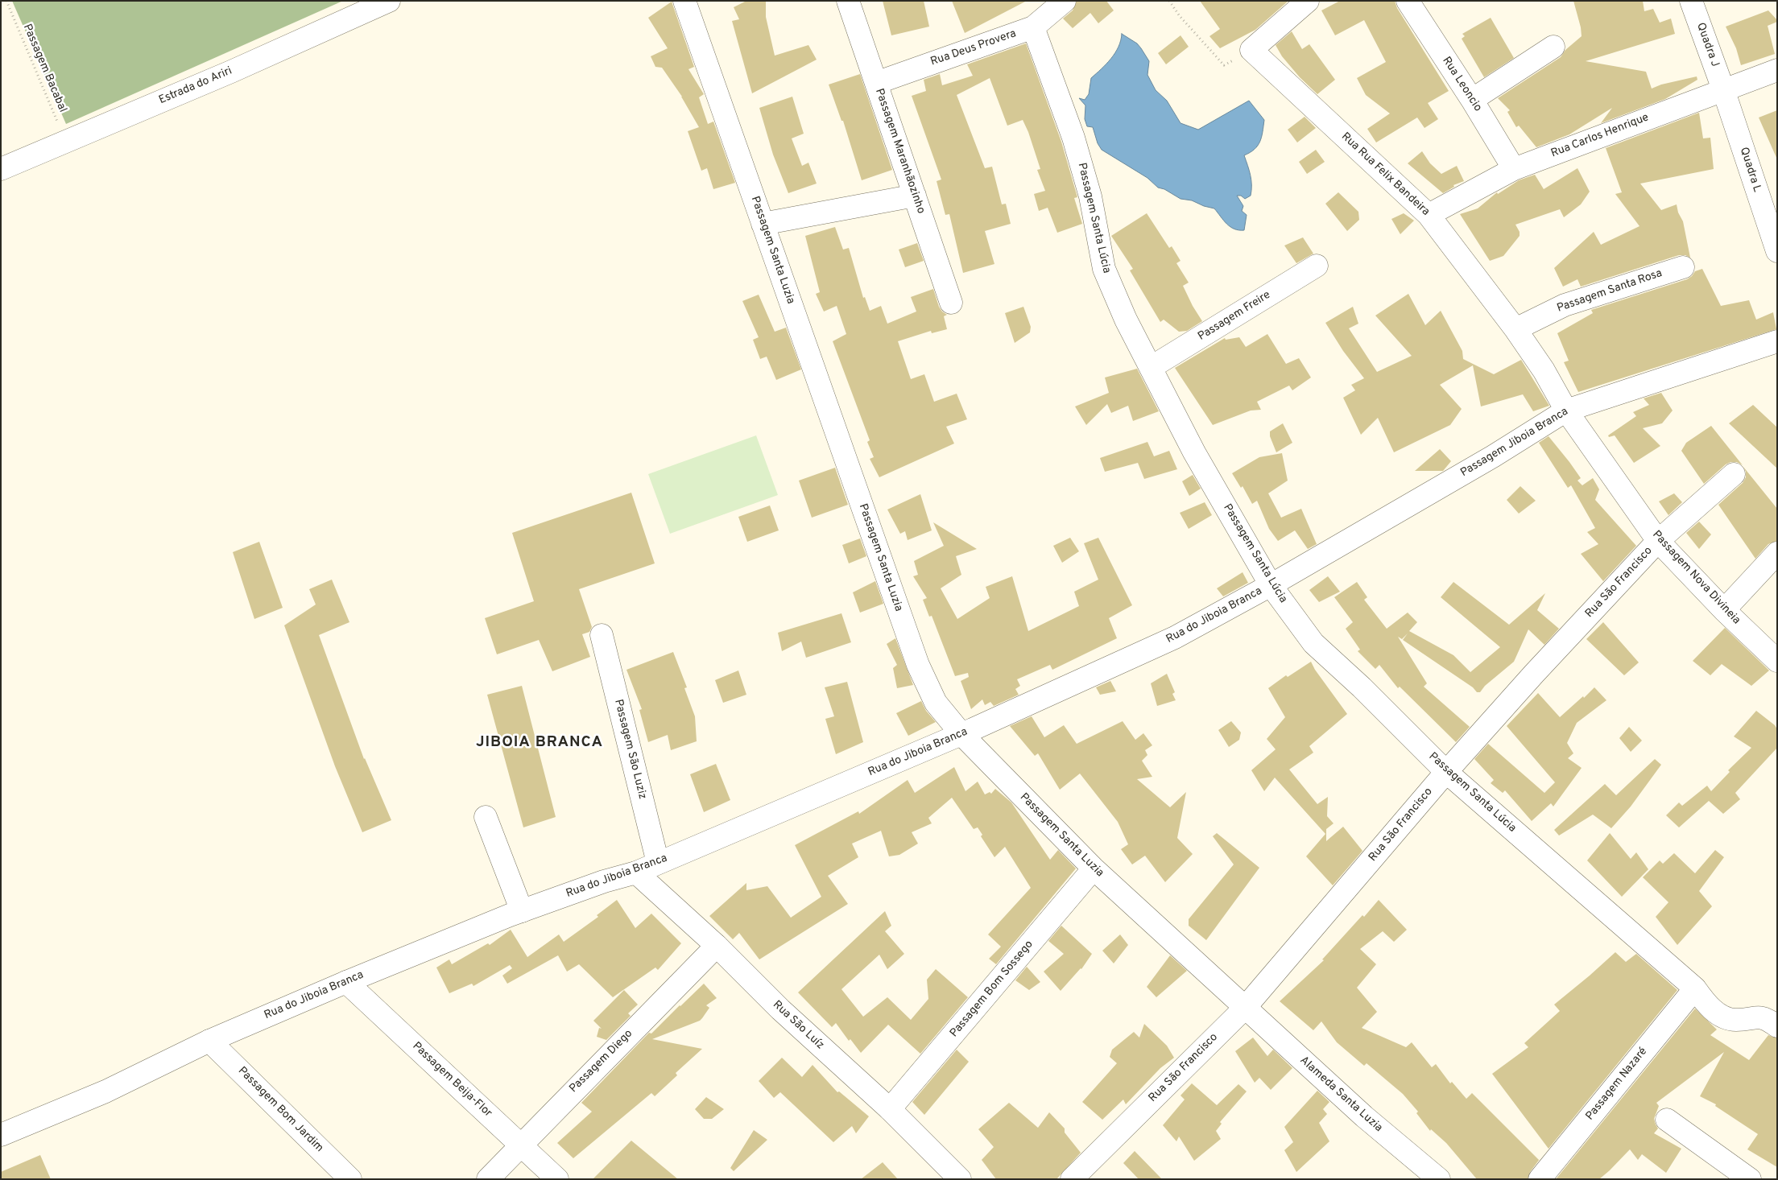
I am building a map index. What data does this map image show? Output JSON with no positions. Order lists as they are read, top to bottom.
{
  "streets": {
    "street": [
      "Quadra J",
      "Rua Deus Provera",
      "Rua Leoncio",
      "Estrada do Ariri",
      "Rua Carlos Henrique",
      "Passagem Maranhãozinho",
      "Quadra L",
      "Rua Rua Felix Bandeira",
      "Passagem Santa Lúcia",
      "Passagem Santa Luzia",
      "Passagem Santa Rosa",
      "Passagem Freire",
      "Passagem Jiboia Branca",
      "Passagem Nova Divineia",
      "Rua São Francisco",
      "Rua do Jiboia Branca",
      "Passagem São Luziz",
      "Passagem Bom Sossego",
      "Rua São Luíz",
      "Passagem Diego",
      "Passagem Beija-Flor",
      "Passagem Nazaré",
      "Alameda Santa Luzia",
      "Passagem Bom Jardim"
    ],
    "path": ["Passagem Bacabal"]
  },
  "crossings": [
    ["Quadra J", "Rua Carlos Henrique"],
    ["Quadra J", "Quadra L"],
    ["Rua Deus Provera", "Passagem Maranhãozinho"],
    ["Rua Deus Provera", "Passagem Santa Lúcia"],
    ["Passagem Bacabal", "Estrada do Ariri"],
    ["Rua Leoncio", "Rua Carlos Henrique"],
    ["Rua Carlos Henrique", "Quadra L"],
    ["Rua Carlos Henrique", "Rua Rua Felix Bandeira"],
    ["Rua Rua Felix Bandeira", "Passagem Santa Rosa"],
    ["Rua Rua Felix Bandeira", "Passagem Jiboia Branca"],
    ["Rua Rua Felix Bandeira", "Passagem Nova Divineia"],
    ["Passagem Santa Lúcia", "Passagem Freire"],
    ["Passagem Santa Lúcia", "Passagem Jiboia Branca"],
    ["Passagem Santa Lúcia", "Rua São Francisco"],
    ["Passagem Santa Lúcia", "Rua do Jiboia Branca"],
    ["Passagem Santa Lúcia", "Passagem Nazaré"],
    ["Passagem Santa Luzia", "Rua São Francisco"],
    ["Passagem Santa Luzia", "Rua do Jiboia Branca"],
    ["Passagem Santa Luzia", "Passagem Bom Sossego"],
    ["Passagem Santa Luzia", "Alameda Santa Luzia"],
    ["Passagem Jiboia Branca", "Passagem Nova Divineia"],
    ["Passagem Jiboia Branca", "Rua do Jiboia Branca"],
    ["Passagem Nova Divineia", "Rua São Francisco"],
    ["Rua São Francisco", "Alameda Santa Luzia"],
    ["Rua do Jiboia Branca", "Passagem São Luziz"],
    ["Rua do Jiboia Branca", "Rua São Luíz"],
    ["Rua do Jiboia Branca", "Passagem Beija-Flor"],
    ["Rua do Jiboia Branca", "Passagem Bom Jardim"],
    ["Passagem Bom Sossego", "Rua São Luíz"],
    ["Rua São Luíz", "Passagem Diego"],
    ["Passagem Diego", "Passagem Beija-Flor"]
  ],
  "districts": ["JIBOIA BRANCA"]
}
